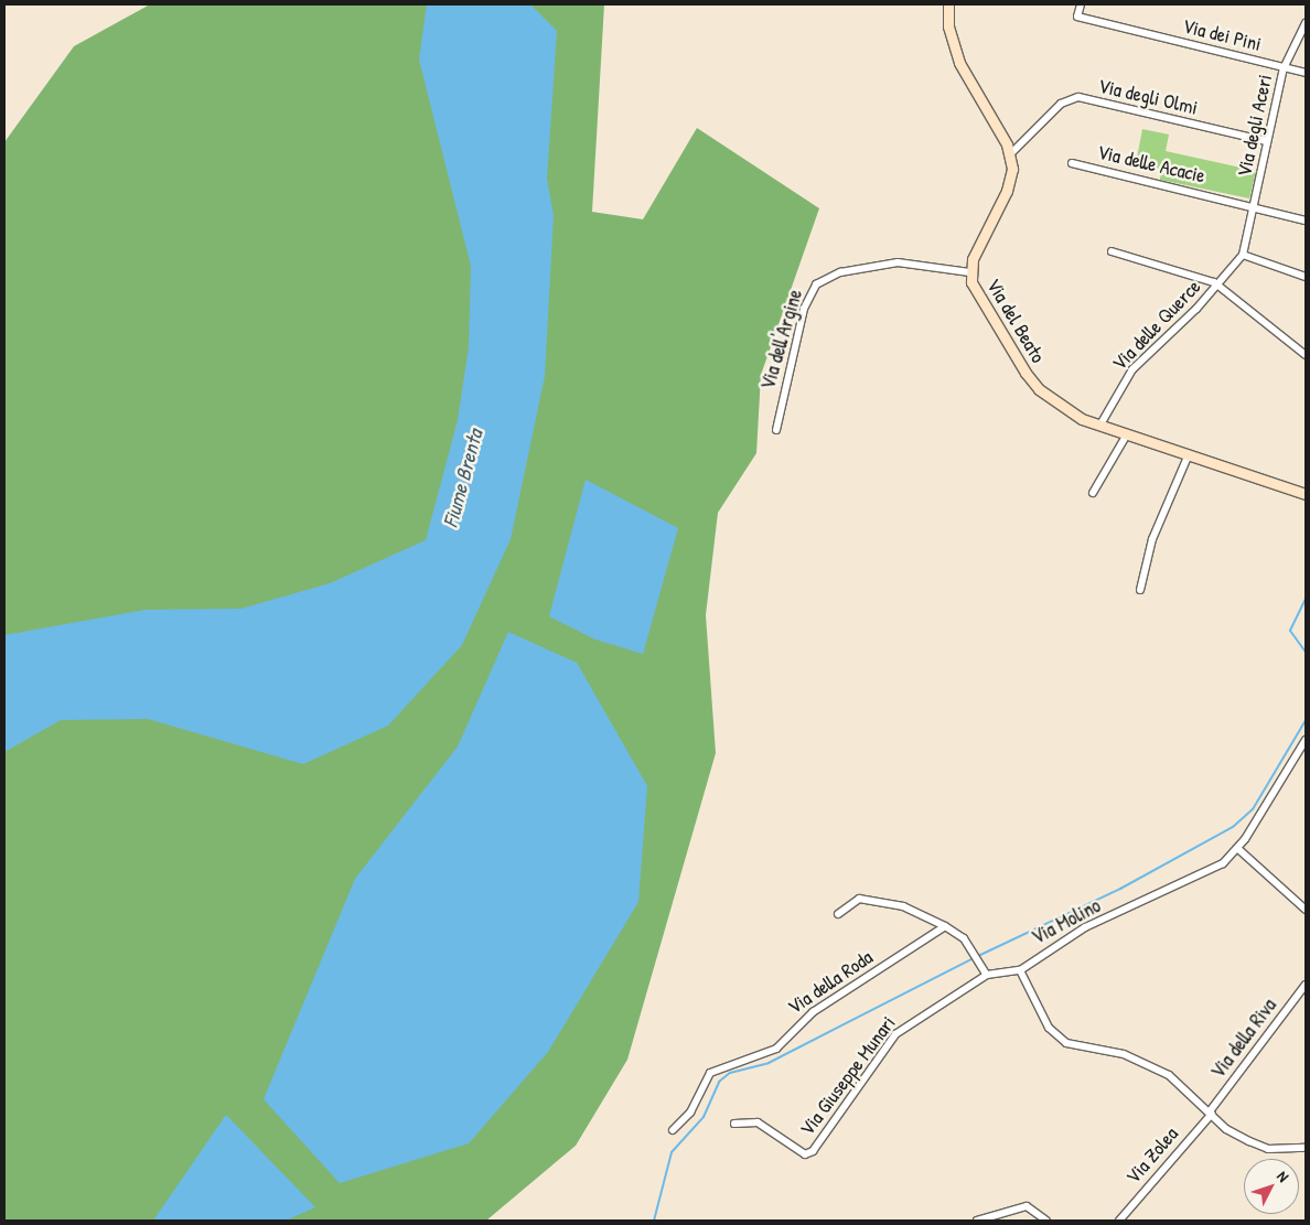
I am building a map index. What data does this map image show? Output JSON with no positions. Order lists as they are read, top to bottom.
{
  "streets": {
    "street": [
      "Via dei Pini",
      "Via degli Olmi",
      "Via degli Aceri",
      "Via delle Acacie",
      "Via del Beato",
      "Via delle Querce",
      "Via dell'Argine",
      "Via Molino",
      "Via della Roda",
      "Via della Riva",
      "Via Giuseppe Munari",
      "Via Zolea"
    ]
  },
  "crossings": [
    ["Via dei Pini", "Via degli Aceri"],
    ["Via degli Olmi", "Via degli Aceri"],
    ["Via degli Olmi", "Via del Beato"],
    ["Via degli Aceri", "Via delle Acacie"],
    ["Via degli Aceri", "Via delle Querce"],
    ["Via del Beato", "Via delle Querce"],
    ["Via del Beato", "Via dell'Argine"],
    ["Via Molino", "Via della Riva"],
    ["Via Molino", "Via Zolea"],
    ["Via della Riva", "Via Zolea"]
  ],
  "water": ["Fiume Brenta"],
  "north": "top right"
}
